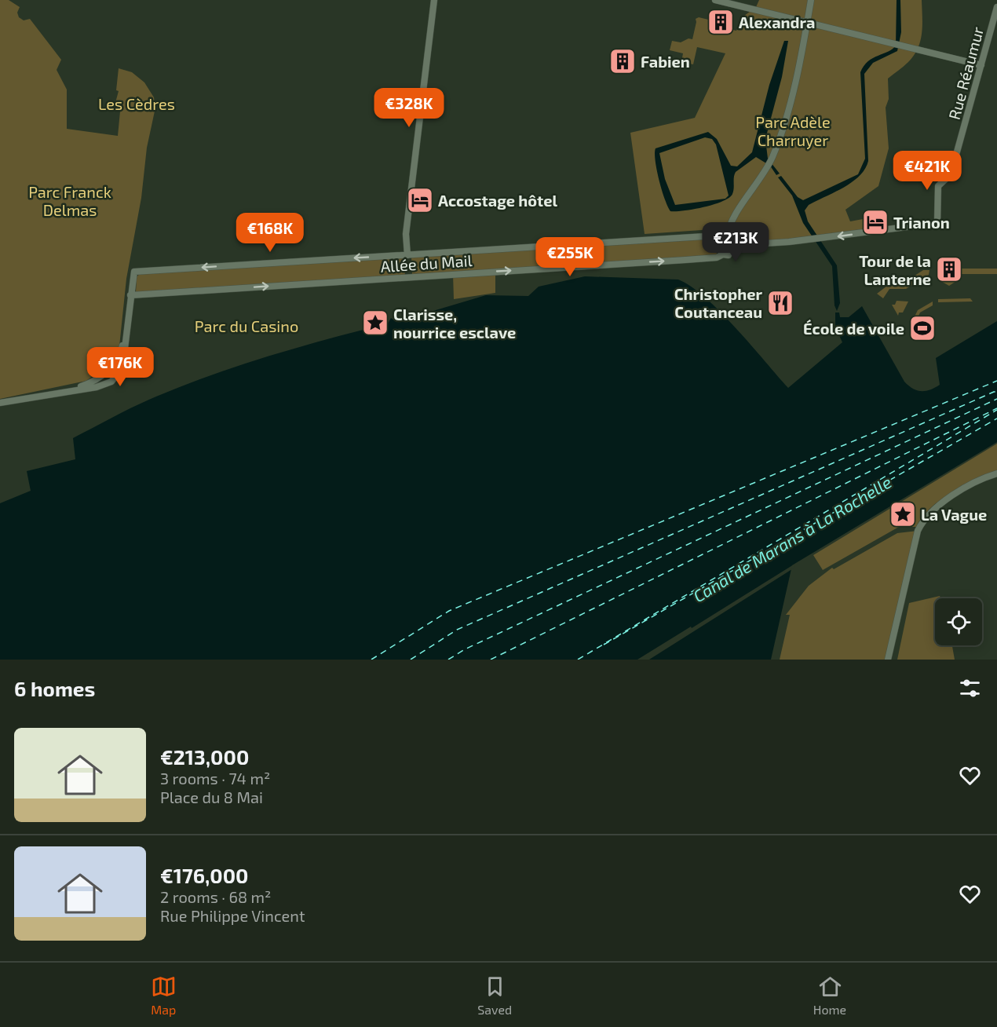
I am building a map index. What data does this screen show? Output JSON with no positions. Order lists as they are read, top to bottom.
{
  "streets": {
    "street": ["Rue Réaumur", "Allée du Mail"]
  },
  "crossings": [
    ["Rue Réaumur", "Allée du Mail"]
  ],
  "water": ["Canal de Marans à La Rochelle"],
  "parks": [
    "Les Cèdres",
    "Parc Adèle Charruyer",
    "Parc Franck Delmas",
    "Parc du Casino"
  ],
  "places": {
    "building": ["Alexandra", "Fabien", "Tour de la Lanterne"],
    "hotel": ["Accostage hôtel", "Trianon"],
    "restaurant": ["Christopher Coutanceau"],
    "place": ["Clarisse, nourrice esclave", "La Vague"],
    "sports": ["École de voile"]
  },
  "page": {
    "price": [
      "€328K",
      "€421K",
      "€168K",
      "€213K",
      "€255K",
      "€176K"
    ],
    "heading": "6 homes",
    "list": [
      {
        "name": "€213,000",
        "note": "3 rooms · 74 m² · Place du 8 Mai"
      },
      {
        "name": "€176,000",
        "note": "2 rooms · 68 m² · Rue Philippe Vincent"
      }
    ],
    "tabs": ["Map", "Saved", "Home"]
  }
}
